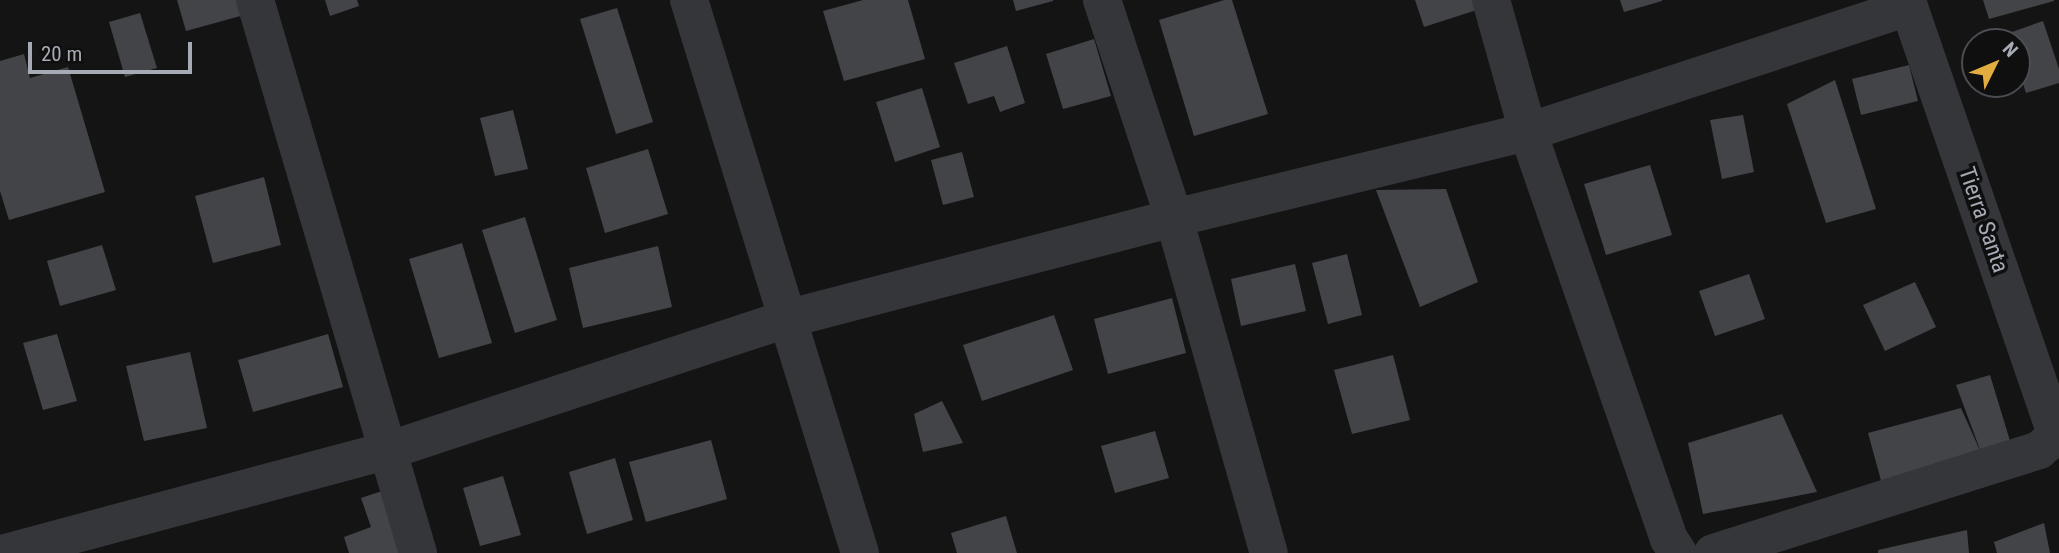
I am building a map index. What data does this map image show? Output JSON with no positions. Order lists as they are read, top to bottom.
{
  "streets": {
    "street": ["Tierra Santa"]
  },
  "scale_bar": "20 m",
  "north": "top right"
}
